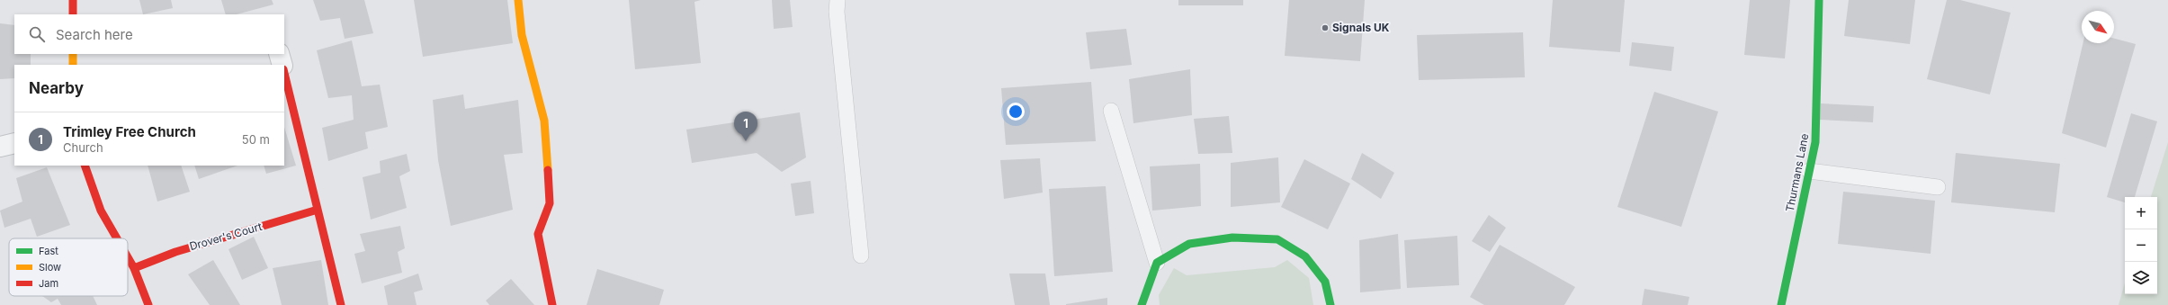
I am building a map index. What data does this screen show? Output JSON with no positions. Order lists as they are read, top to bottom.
{
  "streets": {
    "street": ["Thurmans Lane", "Drover's Court"]
  },
  "places": ["Signals UK"],
  "legend": ["Fast", "Slow", "Jam"],
  "north": "bottom right",
  "page": {
    "search": "Search here",
    "heading": "Nearby",
    "pins": "1",
    "list": [
      {
        "mark": "1",
        "name": "Trimley Free Church",
        "note": "Church",
        "value": "50 m"
      }
    ],
    "map_buttons": ["+", "−"]
  }
}
